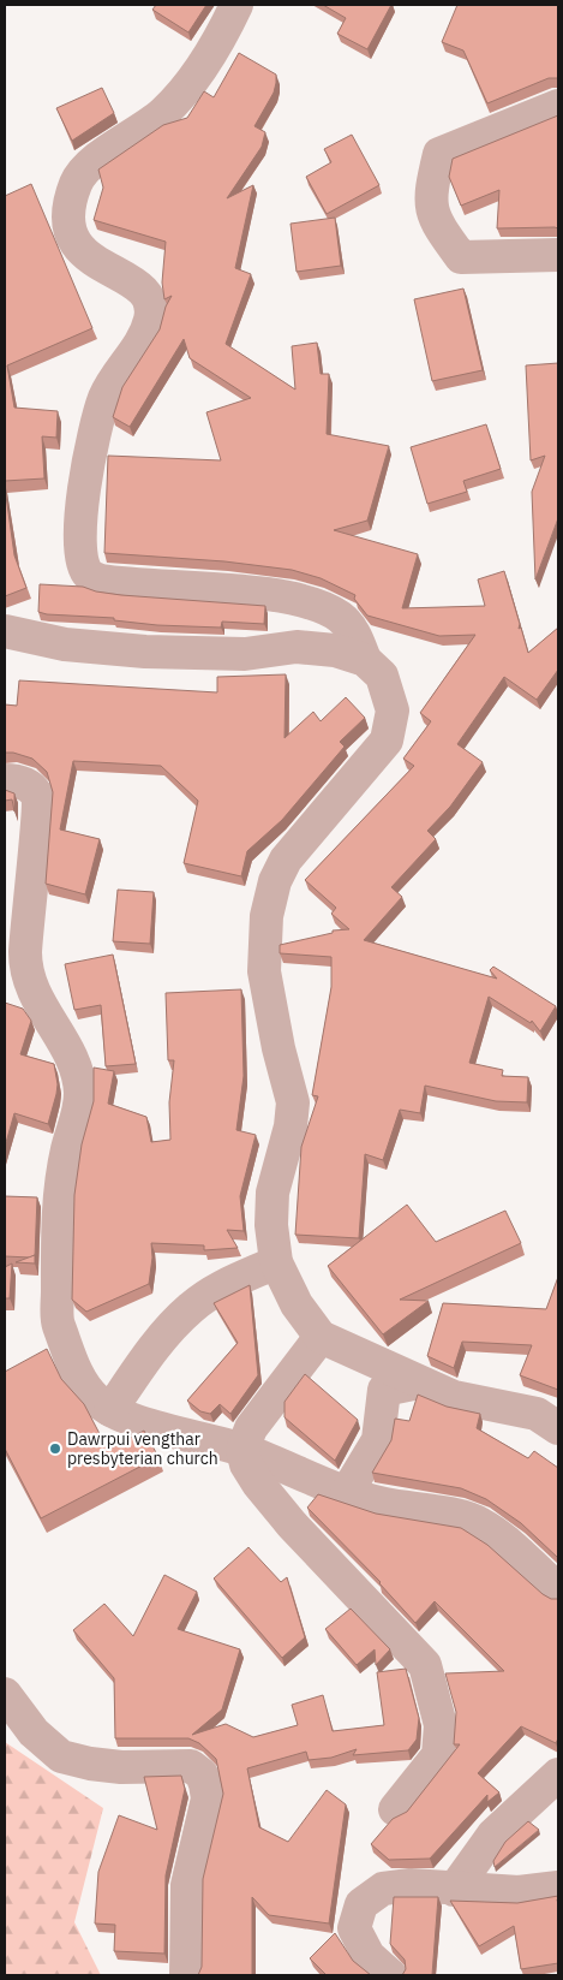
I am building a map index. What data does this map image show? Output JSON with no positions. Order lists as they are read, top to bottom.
{
  "places": ["Dawrpui vengthar presbyterian church"]
}
